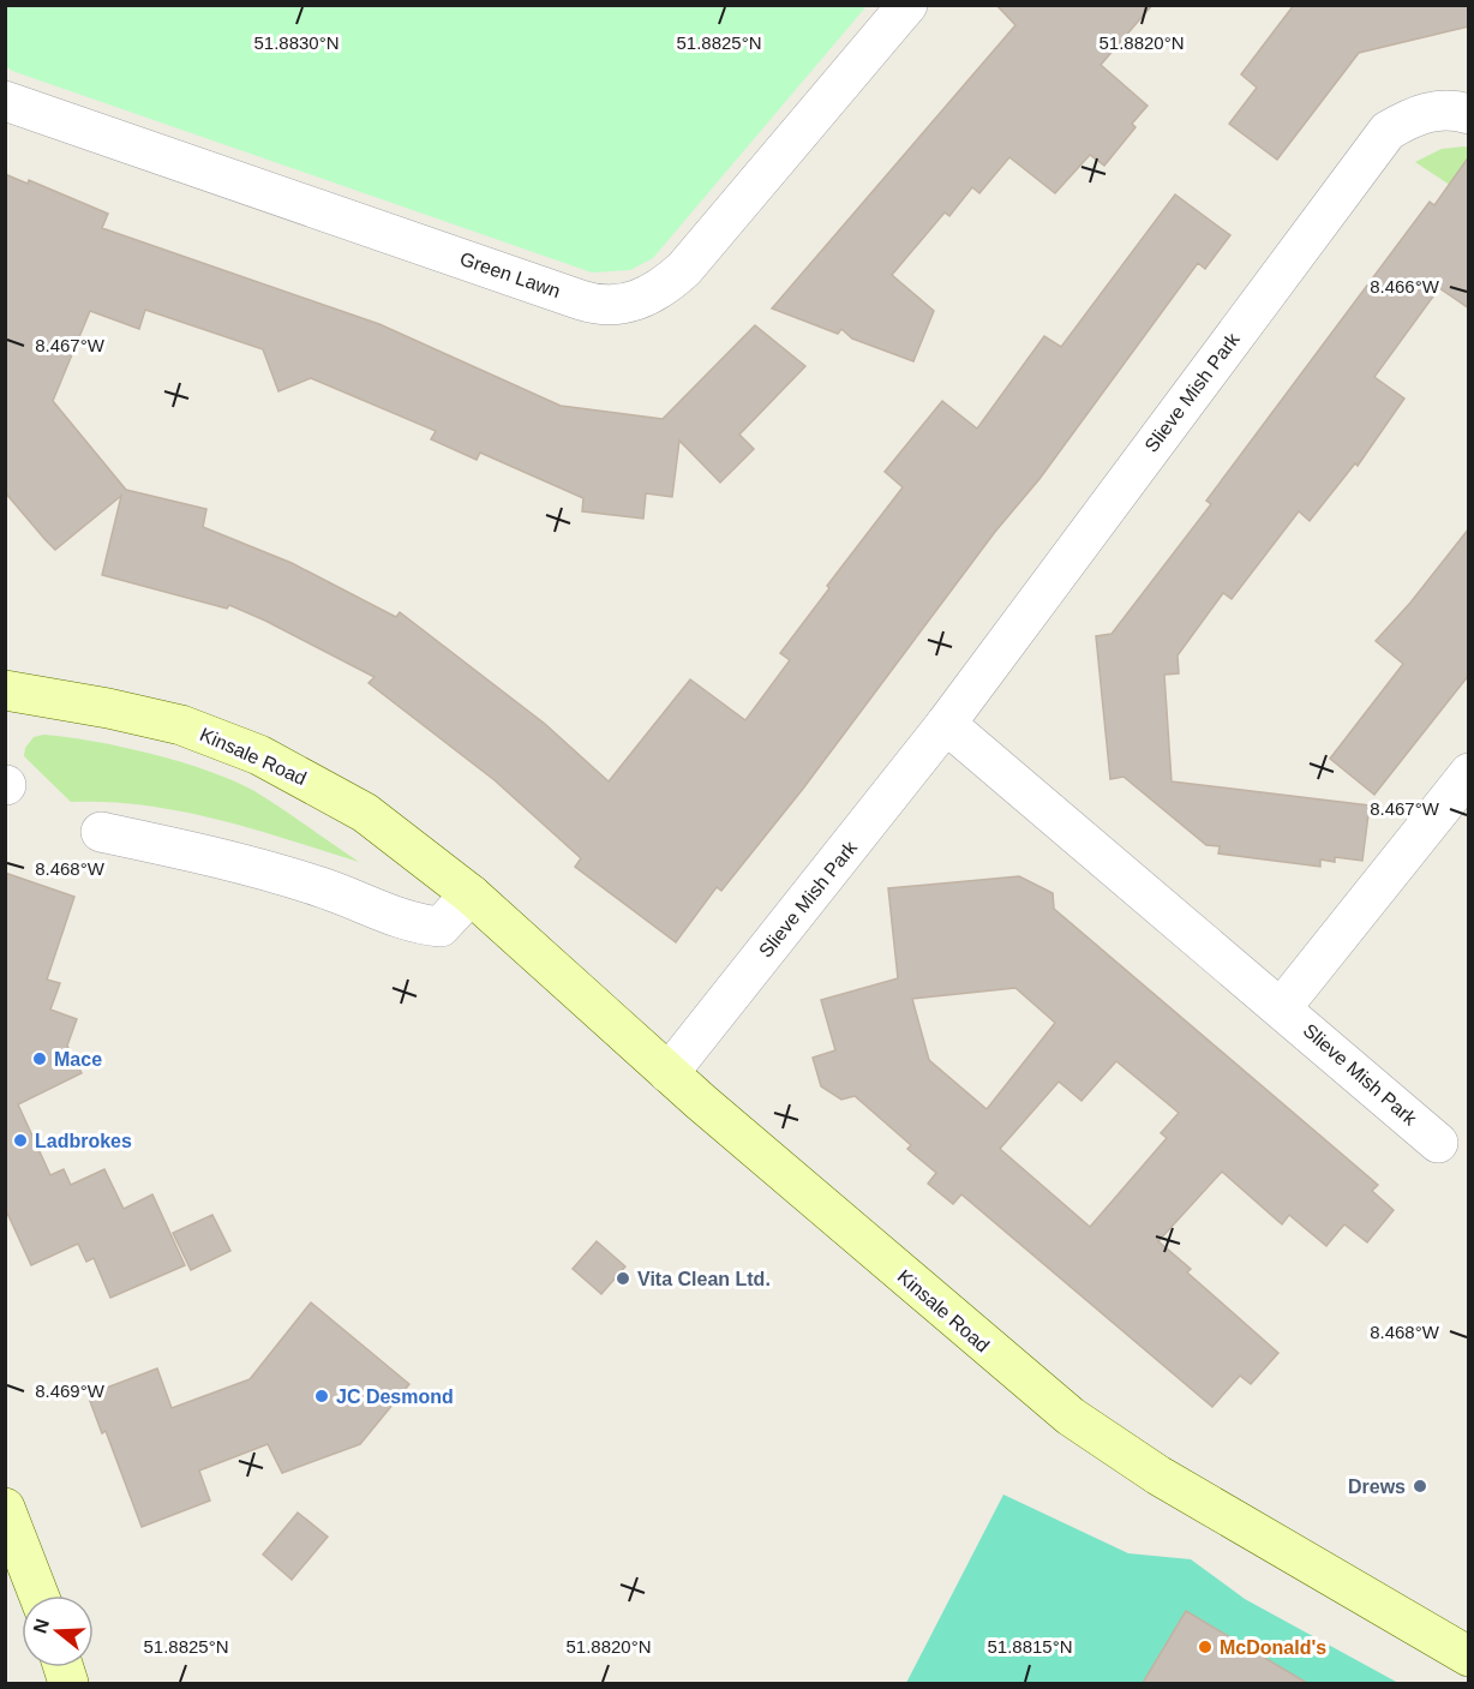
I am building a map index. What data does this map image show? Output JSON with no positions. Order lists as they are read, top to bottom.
{
  "streets": {
    "street": ["Green Lawn", "Slieve Mish Park", "Kinsale Road"]
  },
  "crossings": [
    ["Slieve Mish Park", "Kinsale Road"]
  ],
  "places": [
    "Mace",
    "Ladbrokes",
    "Vita Clean Ltd.",
    "JC Desmond",
    "Drews",
    "McDonald's"
  ],
  "north": "left",
  "coordinates": [
    "51.8830°N",
    "51.8825°N",
    "51.8820°N",
    "8.466°W",
    "8.467°W",
    "8.468°W",
    "8.469°W",
    "51.8815°N"
  ]
}
